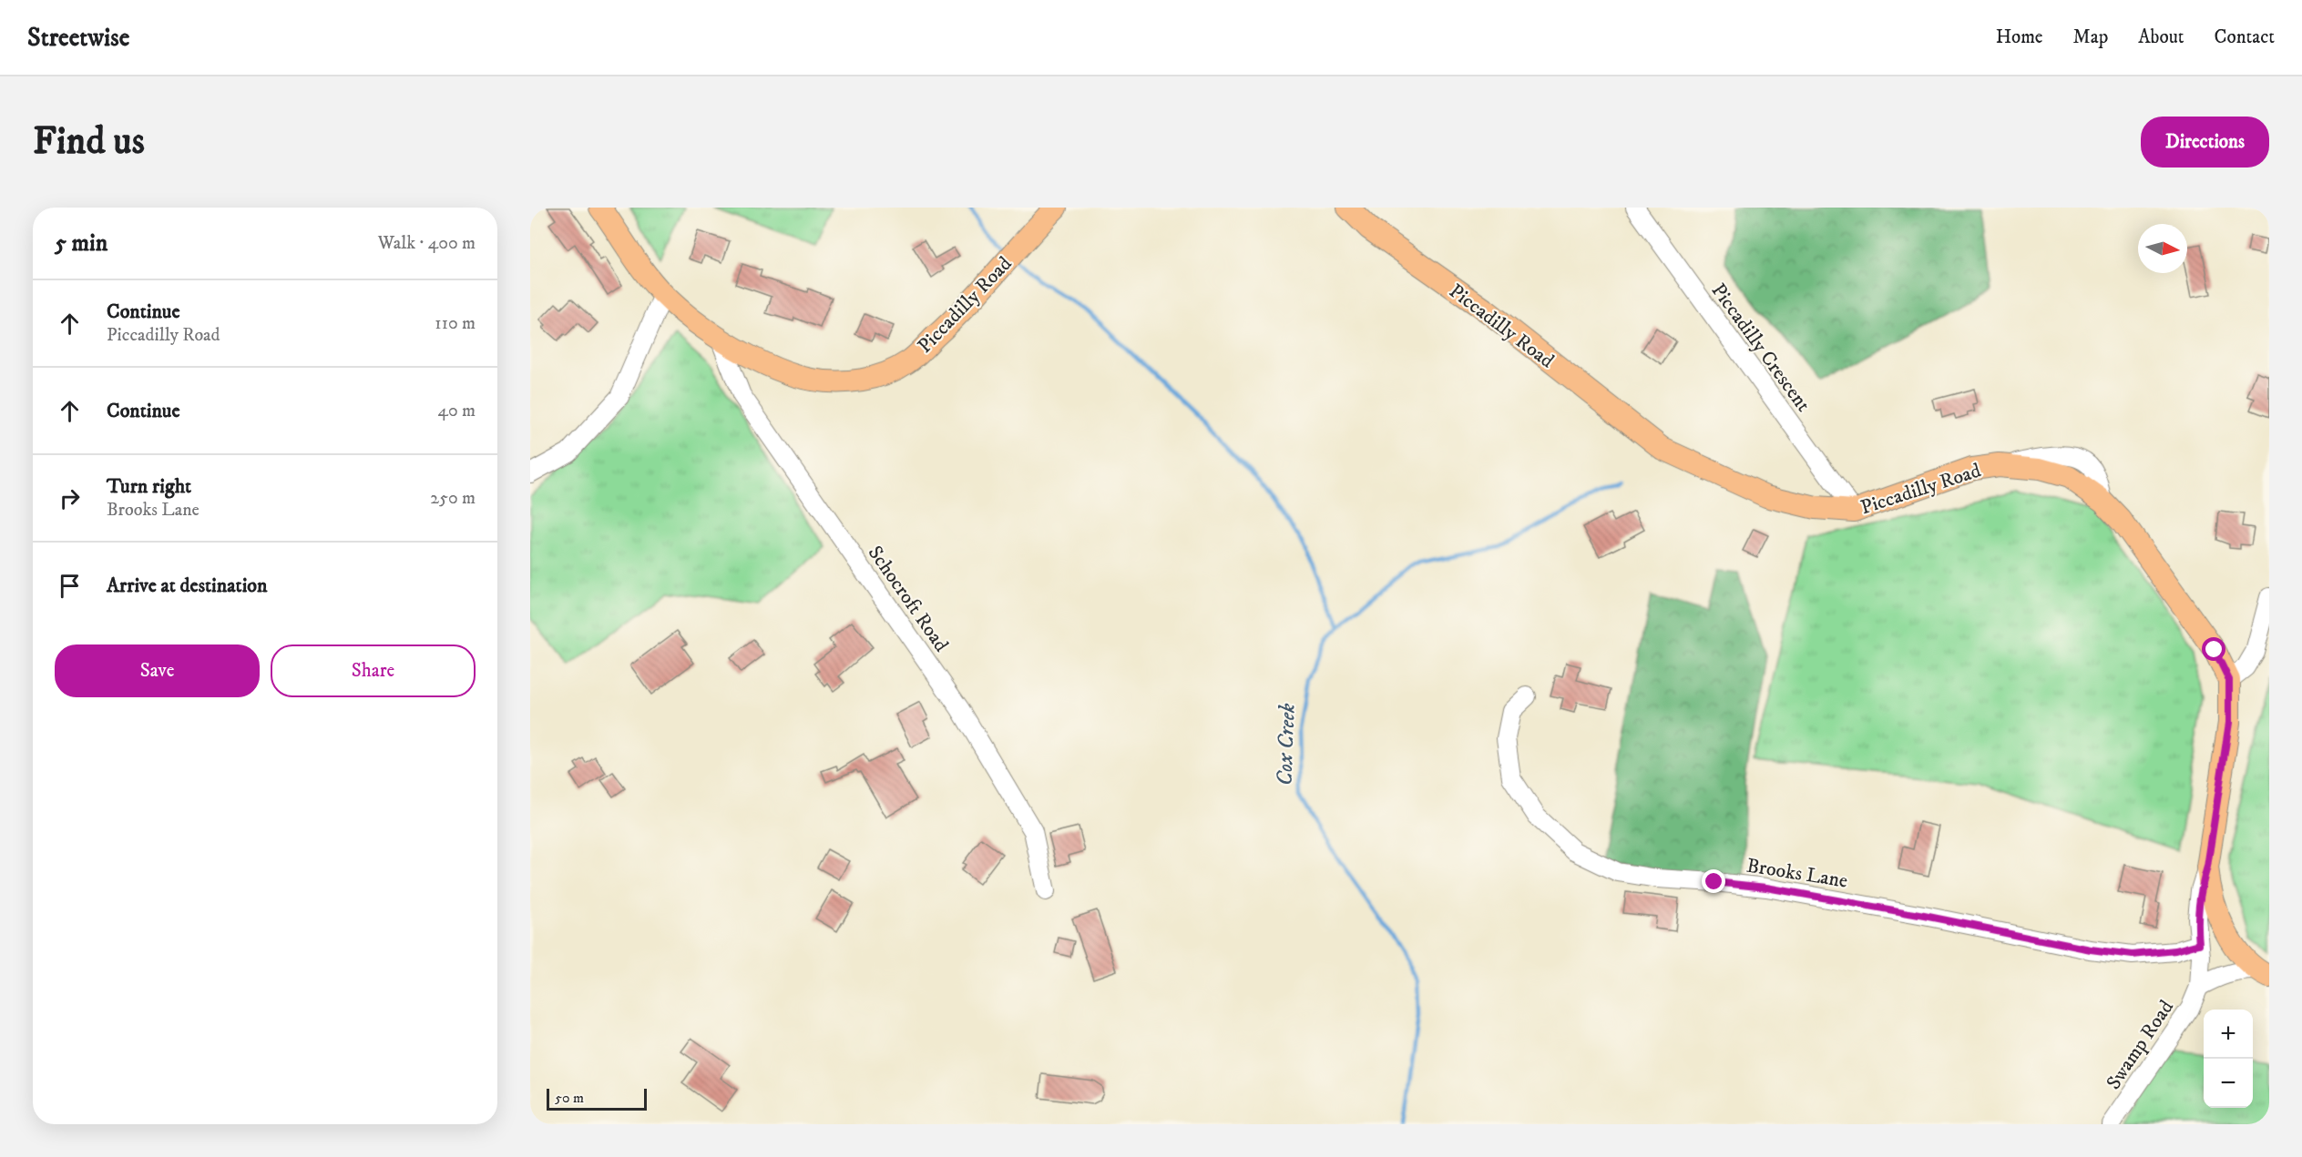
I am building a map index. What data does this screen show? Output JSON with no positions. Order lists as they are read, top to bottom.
{
  "streets": {
    "main road": ["Piccadilly Road"],
    "street": [
      "Piccadilly Crescent",
      "Schocroft Road",
      "Brooks Lane",
      "Swamp Road"
    ]
  },
  "crossings": [
    ["Piccadilly Road", "Piccadilly Crescent"],
    ["Piccadilly Road", "Schocroft Road"]
  ],
  "water": ["Cox Creek"],
  "scale_bar": "50 m",
  "north": "right",
  "page": {
    "header": "Streetwise",
    "nav": [
      "Home",
      "Map",
      "About",
      "Contact"
    ],
    "buttons": [
      "Directions",
      ["Save", "Share"]
    ],
    "title": "Find us",
    "heading": ["5 min", "Walk · 400 m"],
    "list": [
      ["Continue", "Piccadilly Road", "110 m"],
      ["Continue", "40 m"],
      ["Turn right", "Brooks Lane", "250 m"],
      "Arrive at destination"
    ],
    "map_buttons": ["+", "−"],
    "scale": "50 m"
  }
}
